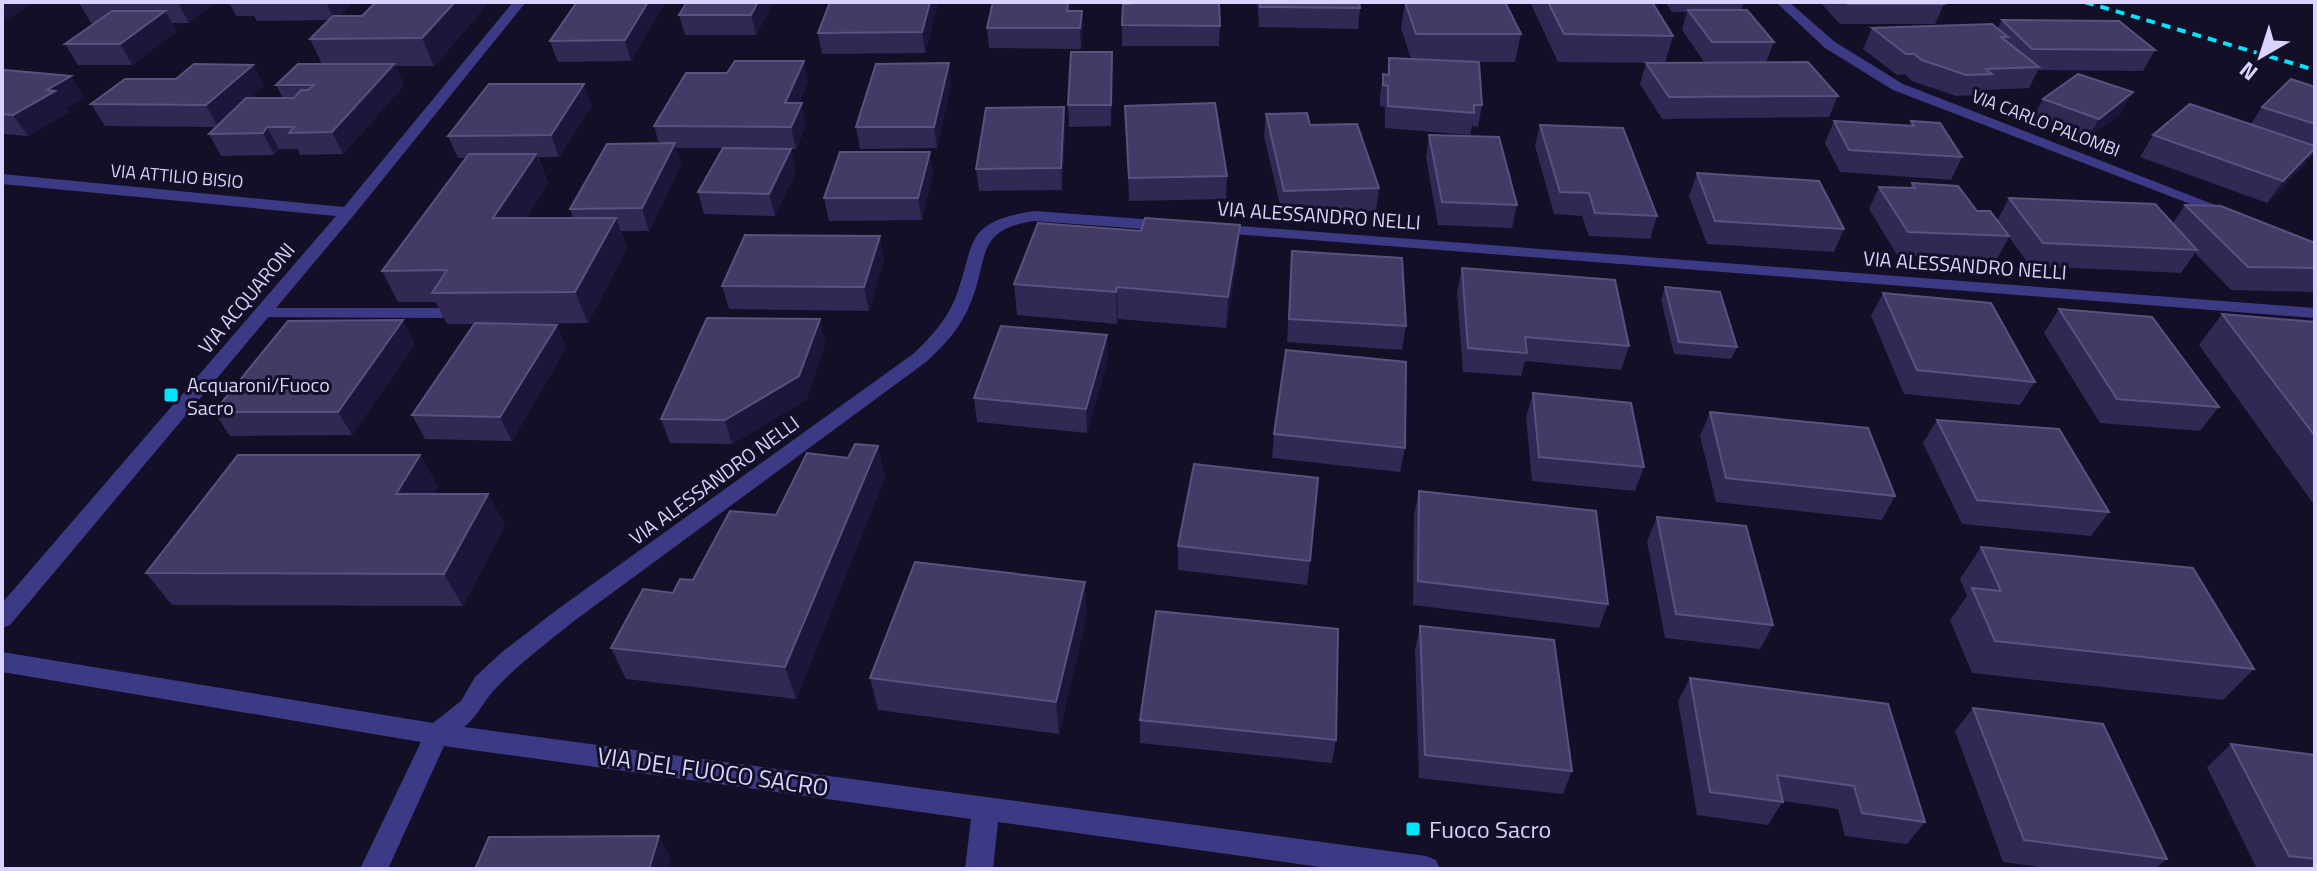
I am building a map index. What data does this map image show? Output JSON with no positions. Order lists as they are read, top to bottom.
{
  "streets": {
    "street": [
      "VIA CARLO PALOMBI",
      "VIA ATTILIO BISIO",
      "VIA ALESSANDRO NELLI",
      "VIA ACQUARONI",
      "VIA DEL FUOCO SACRO"
    ]
  },
  "crossings": [
    ["VIA ATTILIO BISIO", "VIA ACQUARONI"],
    ["VIA ALESSANDRO NELLI", "VIA DEL FUOCO SACRO"]
  ],
  "places": {
    "transit": ["Acquaroni/Fuoco Sacro", "Fuoco Sacro"]
  },
  "north": "bottom left"
}
